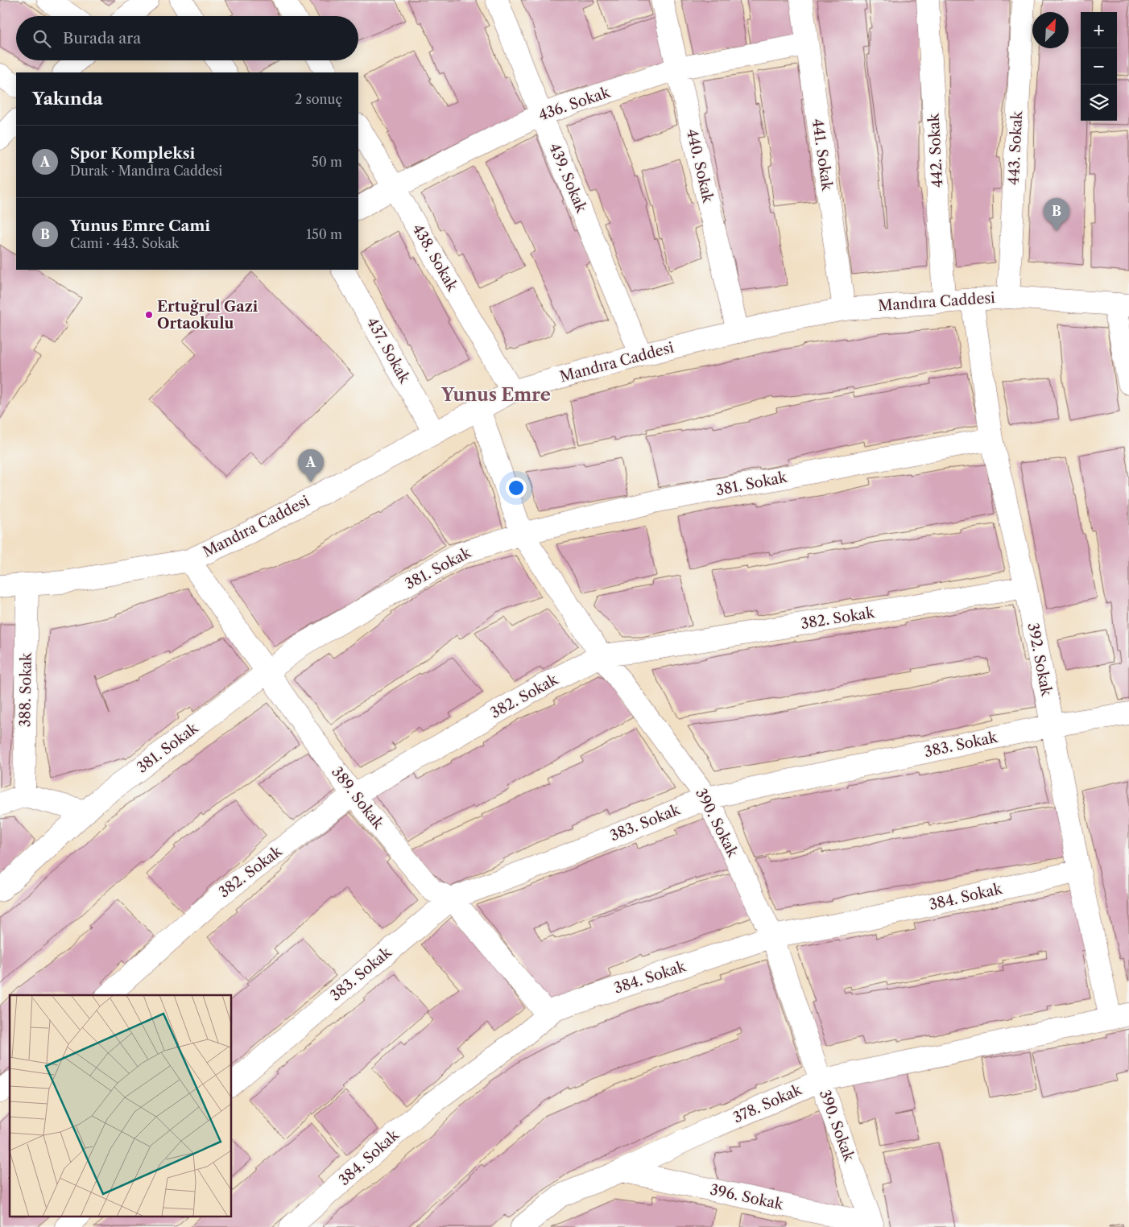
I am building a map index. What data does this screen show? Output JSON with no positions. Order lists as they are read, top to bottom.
{
  "streets": {
    "street": [
      "436. Sokak",
      "443. Sokak",
      "442. Sokak",
      "441. Sokak",
      "440. Sokak",
      "439. Sokak",
      "438. Sokak",
      "Mandıra Caddesi",
      "437. Sokak",
      "381. Sokak",
      "382. Sokak",
      "392. Sokak",
      "388. Sokak",
      "383. Sokak",
      "389. Sokak",
      "390. Sokak",
      "384. Sokak",
      "378. Sokak",
      "396. Sokak"
    ]
  },
  "crossings": [
    ["436. Sokak", "441. Sokak"],
    ["436. Sokak", "440. Sokak"],
    ["436. Sokak", "439. Sokak"],
    ["436. Sokak", "438. Sokak"],
    ["443. Sokak", "Mandıra Caddesi"],
    ["442. Sokak", "Mandıra Caddesi"],
    ["441. Sokak", "Mandıra Caddesi"],
    ["440. Sokak", "Mandıra Caddesi"],
    ["439. Sokak", "Mandıra Caddesi"],
    ["438. Sokak", "Mandıra Caddesi"],
    ["Mandıra Caddesi", "437. Sokak"],
    ["Mandıra Caddesi", "392. Sokak"],
    ["Mandıra Caddesi", "388. Sokak"],
    ["Mandıra Caddesi", "389. Sokak"],
    ["Mandıra Caddesi", "390. Sokak"],
    ["381. Sokak", "392. Sokak"],
    ["381. Sokak", "389. Sokak"],
    ["381. Sokak", "390. Sokak"],
    ["382. Sokak", "392. Sokak"],
    ["382. Sokak", "389. Sokak"],
    ["382. Sokak", "390. Sokak"],
    ["392. Sokak", "383. Sokak"],
    ["392. Sokak", "384. Sokak"],
    ["392. Sokak", "378. Sokak"],
    ["383. Sokak", "389. Sokak"],
    ["383. Sokak", "390. Sokak"],
    ["389. Sokak", "384. Sokak"],
    ["390. Sokak", "384. Sokak"],
    ["390. Sokak", "378. Sokak"],
    ["390. Sokak", "396. Sokak"],
    ["378. Sokak", "396. Sokak"]
  ],
  "districts": ["Yunus Emre"],
  "places": ["Ertuğrul Gazi Ortaokulu"],
  "north": "top right",
  "page": {
    "map_buttons": ["+", "−"],
    "search": "Burada ara",
    "heading": ["Yakında", "2 sonuç"],
    "list": [
      {
        "mark": "A",
        "name": "Spor Kompleksi",
        "note": "Durak · Mandıra Caddesi",
        "value": "50 m"
      },
      {
        "mark": "B",
        "name": "Yunus Emre Cami",
        "note": "Cami · 443. Sokak",
        "value": "150 m"
      }
    ],
    "pins": ["B", "A"]
  }
}
